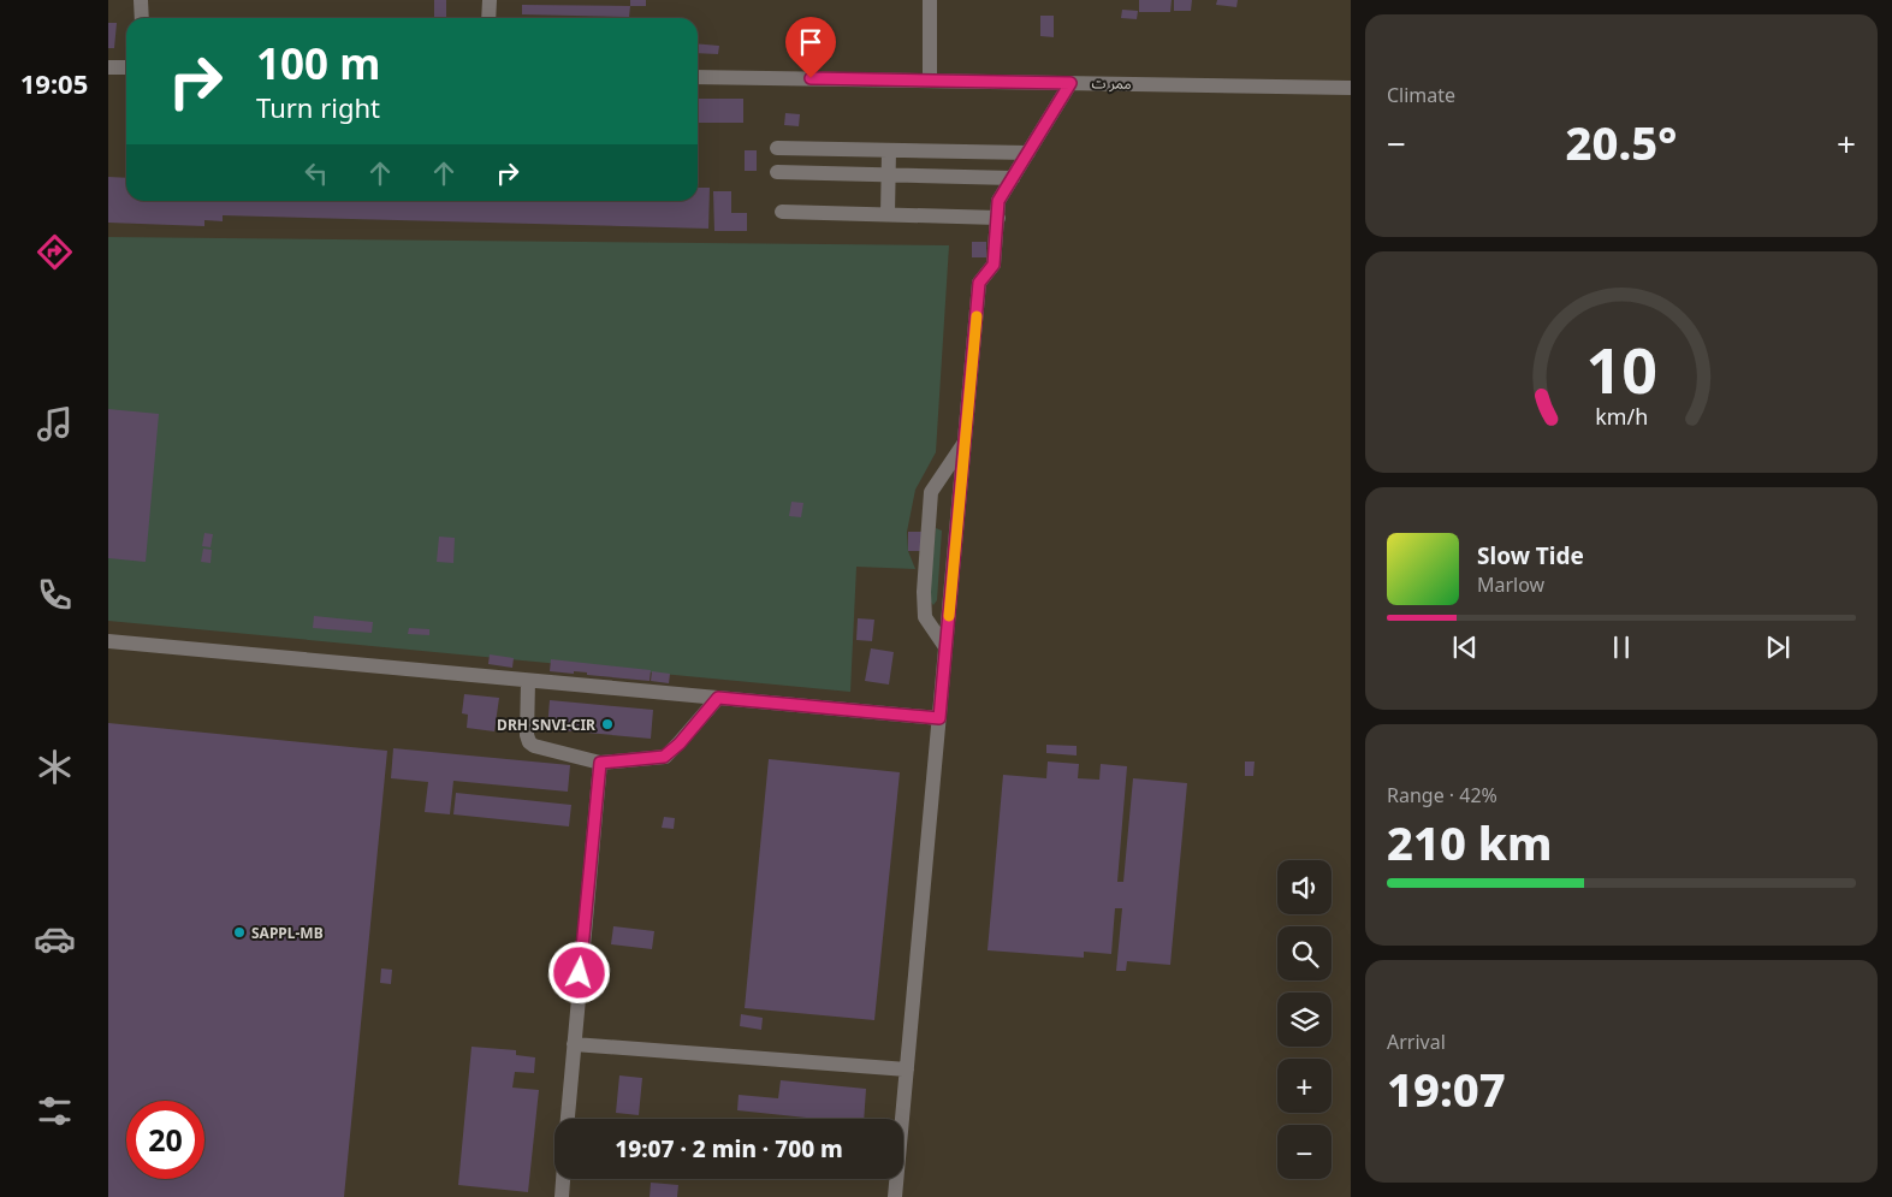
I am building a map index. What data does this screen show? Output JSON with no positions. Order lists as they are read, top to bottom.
{
  "streets": {
    "street": ["ممر ت"]
  },
  "places": ["DRH SNVI-CIR", "SAPPL-MB"],
  "page": {
    "tabs": "19:05",
    "tile": [
      "Climate",
      ["Range · 42%", "210 km"],
      ["Arrival", "19:07"]
    ],
    "turn": ["100 m", "Turn right"],
    "heat": ["−", "20.5°", "+"],
    "song": ["Slow Tide", "Marlow"],
    "map_buttons": ["+", "−"],
    "limit": "20",
    "trip": "19:07 · 2 min · 700 m",
    "gauge": ["10", "km/h"]
  }
}
